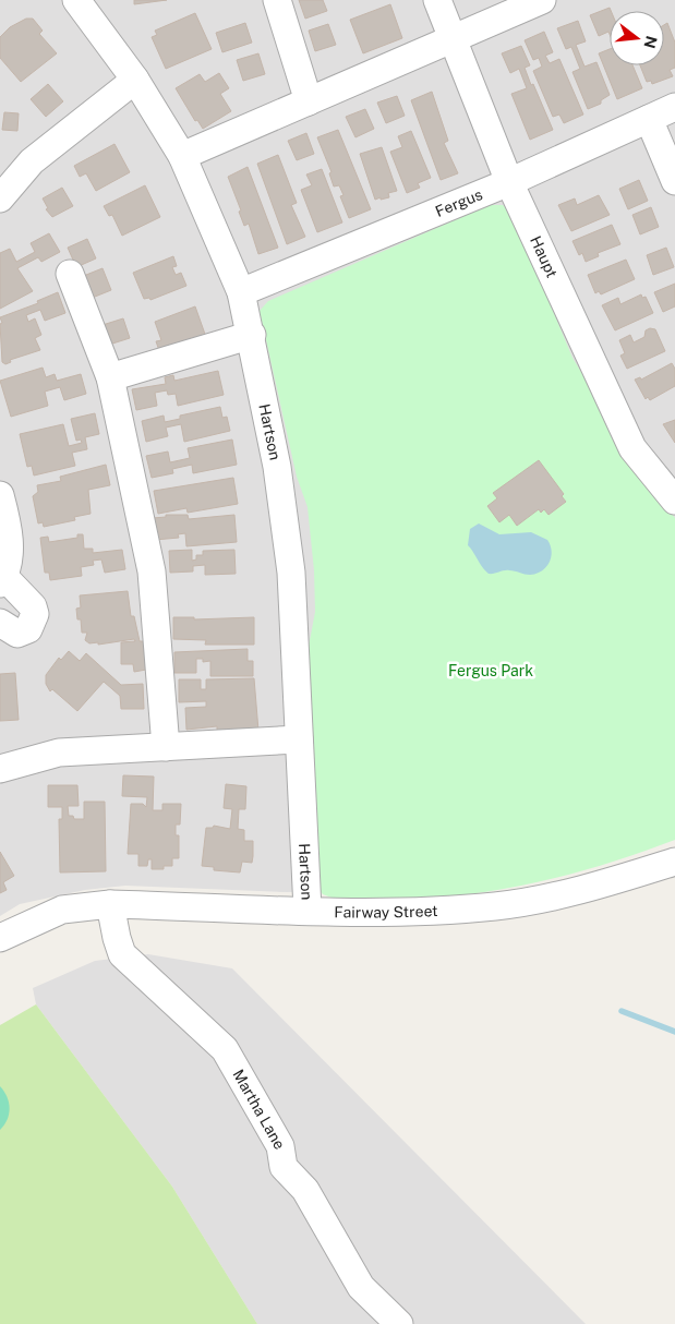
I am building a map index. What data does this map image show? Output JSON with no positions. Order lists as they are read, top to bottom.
{
  "streets": {
    "street": [
      "Fergus",
      "Haupt",
      "Hartson",
      "Fairway Street",
      "Martha Lane"
    ]
  },
  "crossings": [
    ["Fergus", "Haupt"],
    ["Fergus", "Hartson"],
    ["Hartson", "Fairway Street"],
    ["Fairway Street", "Martha Lane"]
  ],
  "parks": ["Fergus Park"],
  "north": "right"
}
